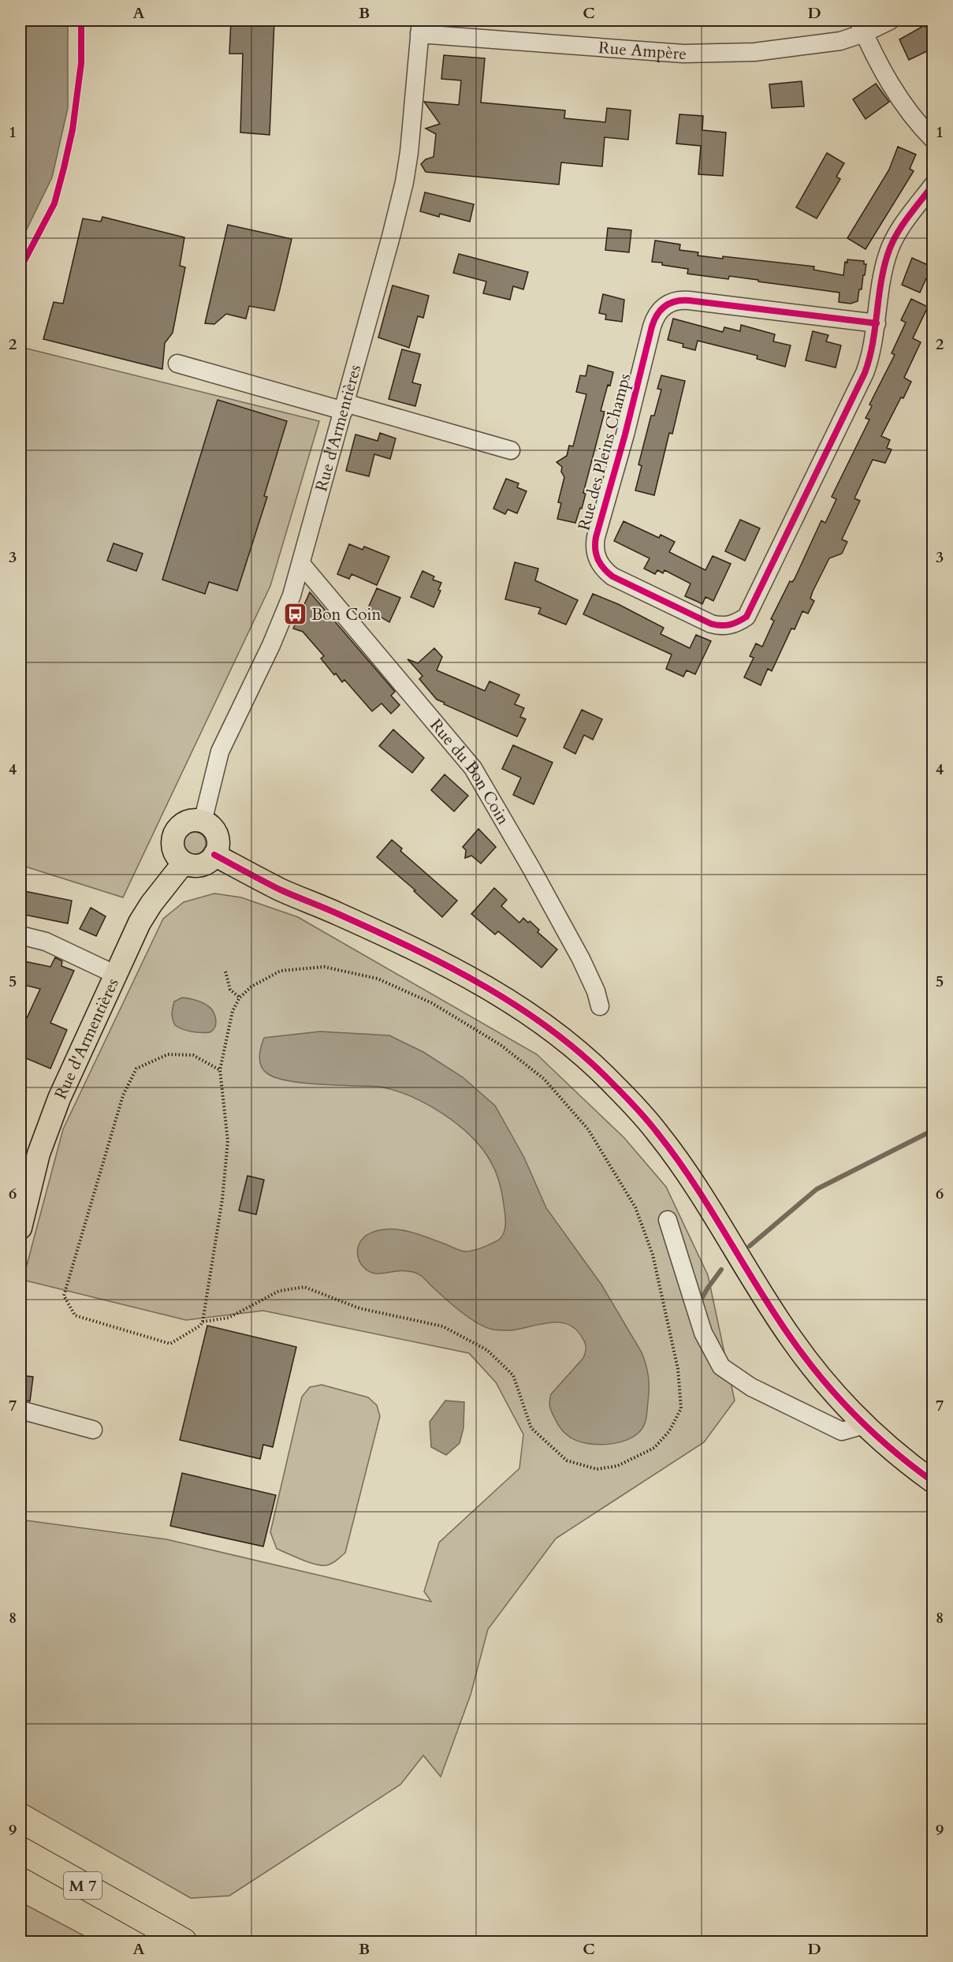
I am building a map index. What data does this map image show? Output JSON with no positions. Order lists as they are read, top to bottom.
{
  "streets": {
    "highway": ["M 7"],
    "main road": ["Rue d'Armentières"],
    "street": ["Rue Ampère", "Rue des Pleins Champs", "Rue du Bon Coin"]
  },
  "crossings": [
    ["Rue Ampère", "Rue d'Armentières"],
    ["Rue d'Armentières", "Rue du Bon Coin"]
  ],
  "places": {
    "bus stop": ["Bon Coin"]
  },
  "grid": {
    "columns": [
      "A",
      "B",
      "C",
      "D"
    ],
    "rows": [
      "1",
      "2",
      "3",
      "4",
      "5",
      "6",
      "7",
      "8",
      "9"
    ]
  }
}
